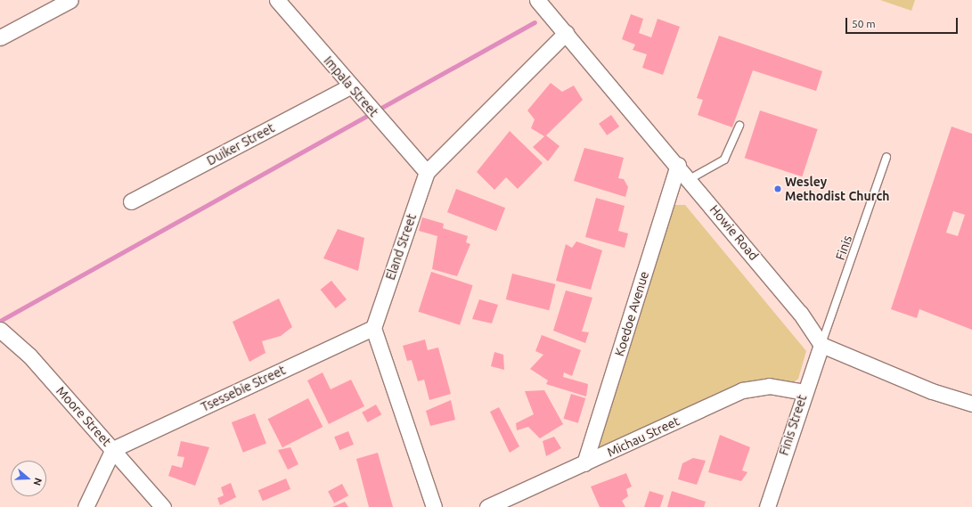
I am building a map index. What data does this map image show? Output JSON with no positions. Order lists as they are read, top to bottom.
{
  "streets": {
    "street": [
      "Impala Street",
      "Duiker Street",
      "Howie Road",
      "Eland Street",
      "Koedoe Avenue",
      "Tsessebie Street",
      "Moore Street",
      "Finis Street",
      "Michau Street"
    ],
    "lane": ["Finis"]
  },
  "crossings": [
    ["Impala Street", "Duiker Street"],
    ["Impala Street", "Eland Street"],
    ["Howie Road", "Eland Street"],
    ["Howie Road", "Finis"],
    ["Howie Road", "Koedoe Avenue"],
    ["Howie Road", "Finis Street"],
    ["Eland Street", "Tsessebie Street"],
    ["Finis", "Finis Street"],
    ["Koedoe Avenue", "Michau Street"],
    ["Tsessebie Street", "Moore Street"],
    ["Finis Street", "Michau Street"]
  ],
  "places": ["Wesley Methodist Church"],
  "scale_bar": "50 m",
  "north": "right"
}
